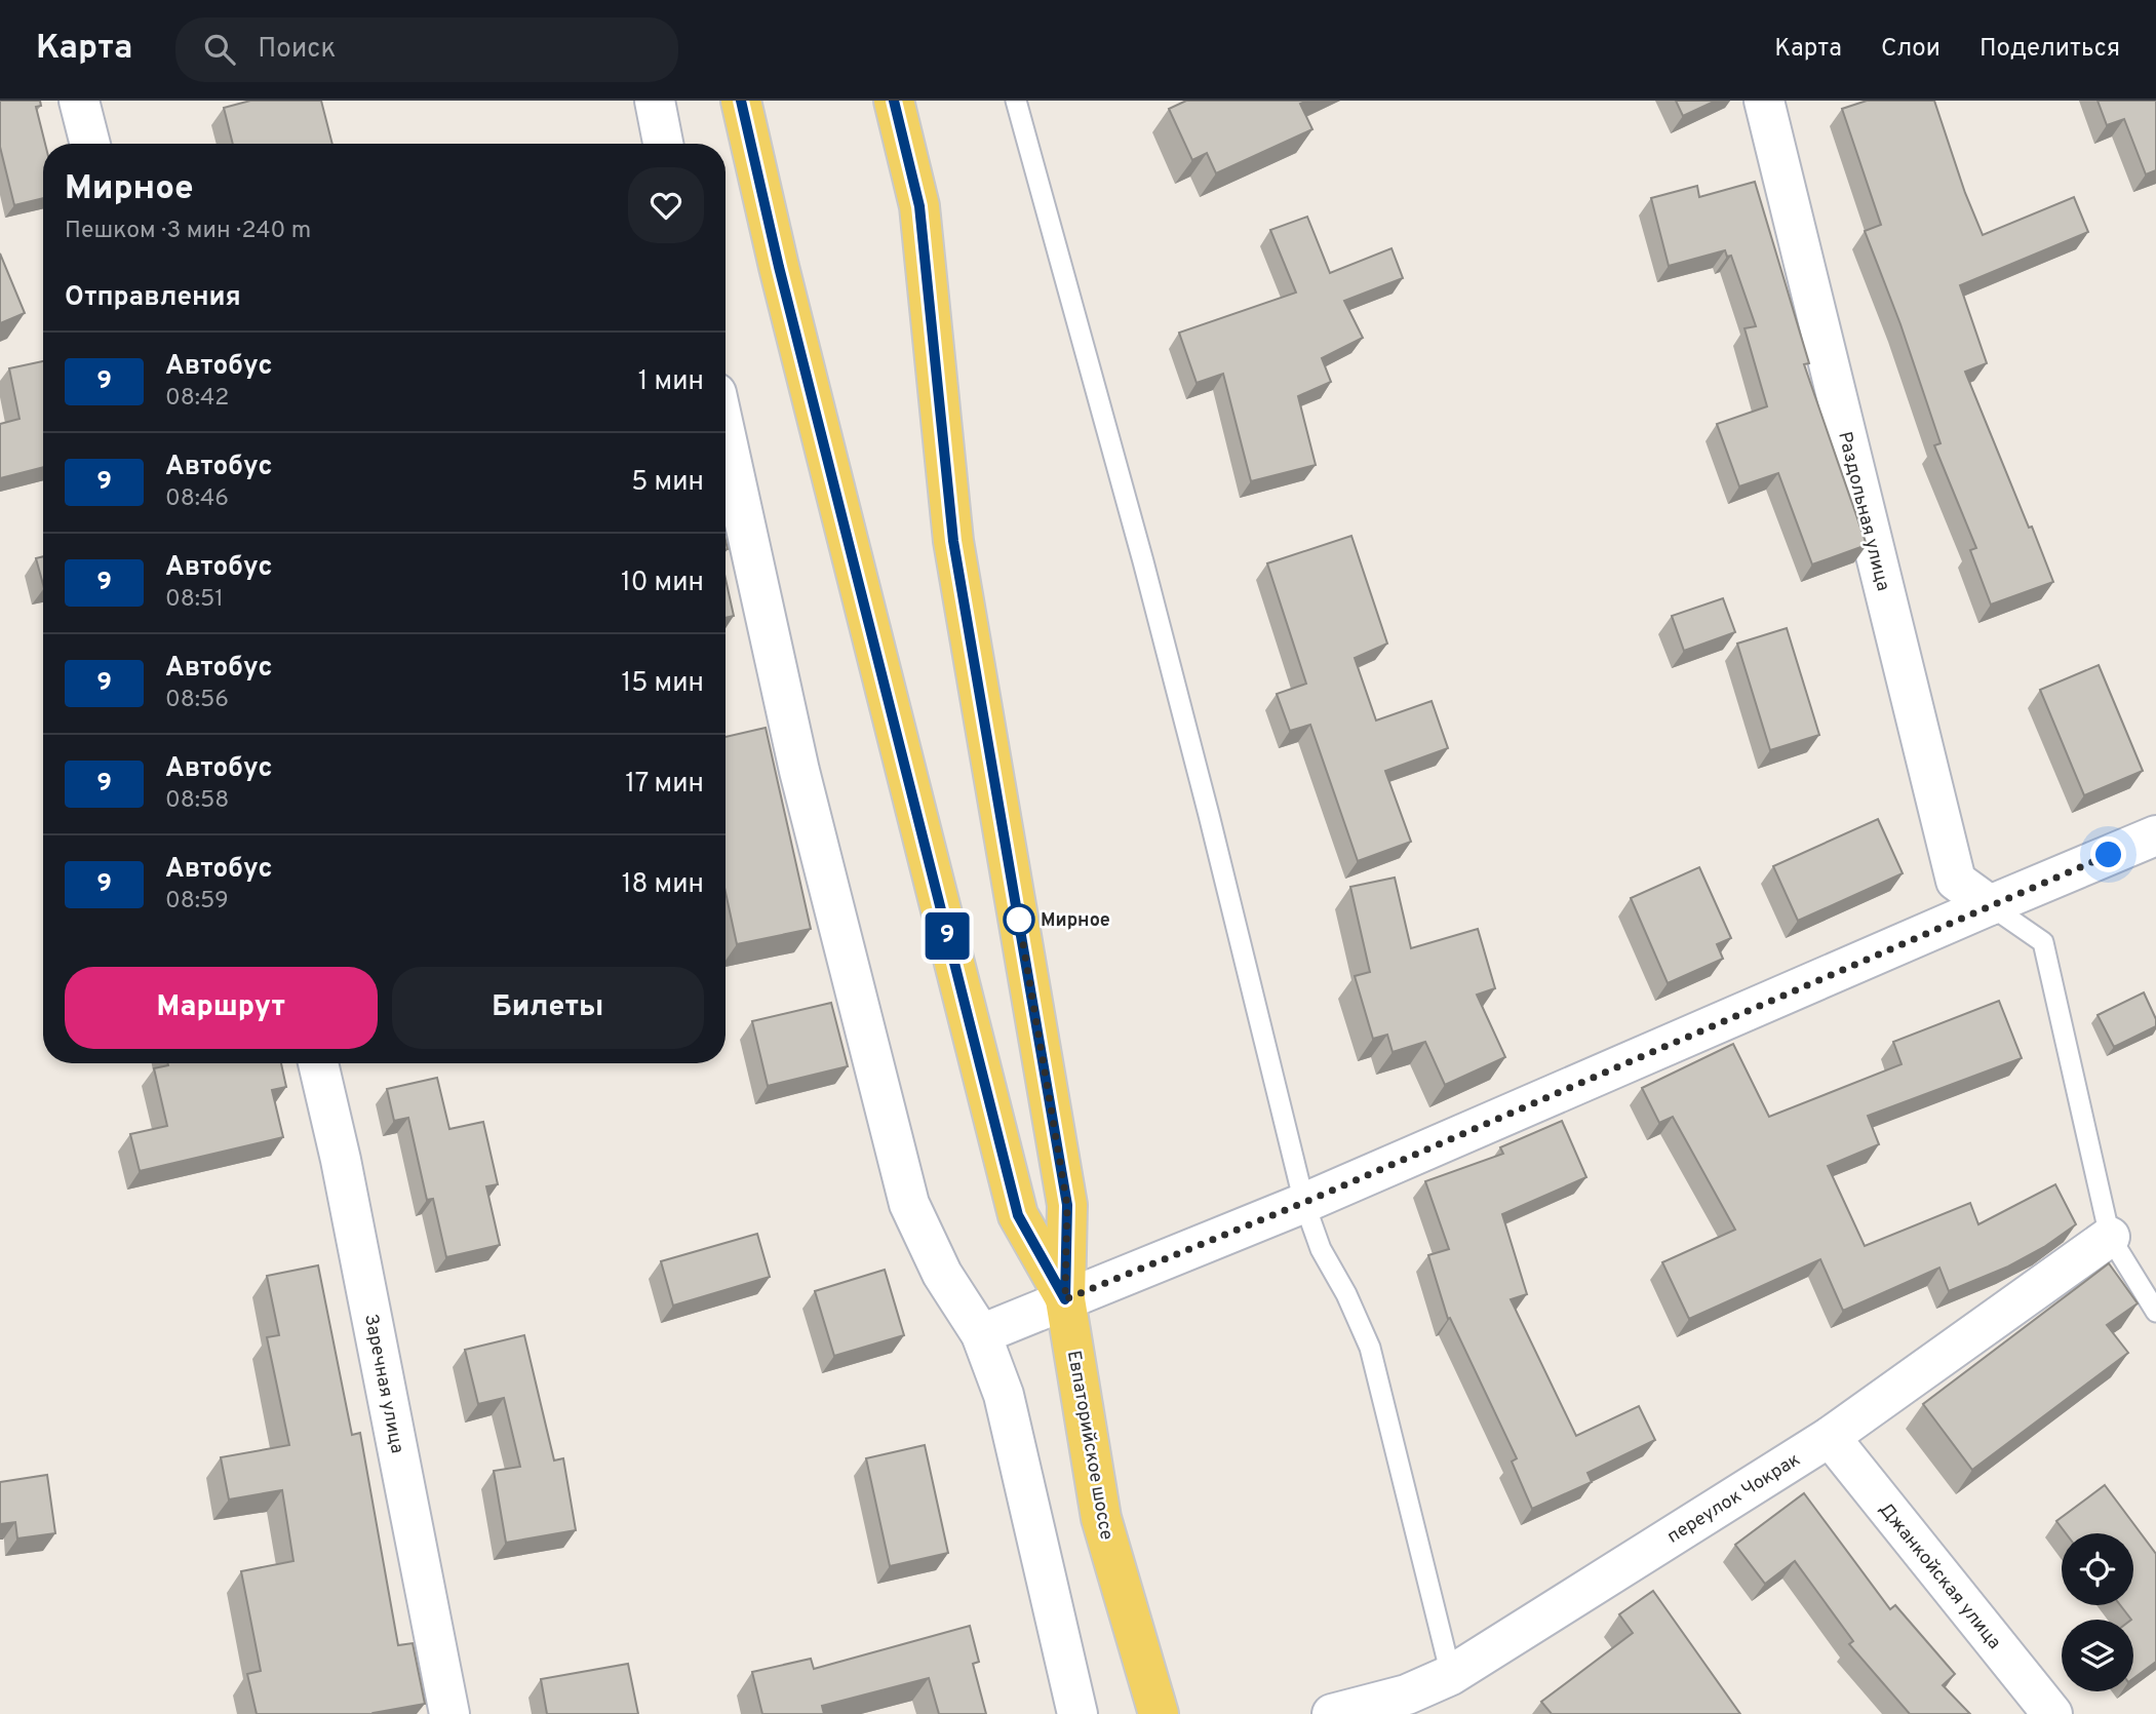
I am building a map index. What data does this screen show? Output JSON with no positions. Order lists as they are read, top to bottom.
{
  "streets": {
    "main road": ["Евпаторийское шоссе"],
    "street": [
      "Раздольная улица",
      "Заречная улица",
      "переулок Чокрак",
      "Джанкойская улица"
    ]
  },
  "crossings": [
    ["переулок Чокрак", "Джанкойская улица"]
  ],
  "places": ["Мирное"],
  "lines": ["bus line 9"],
  "page": {
    "header": "Карта",
    "search": "Поиск",
    "nav": ["Карта", "Слои", "Поделиться"],
    "on_map": "9",
    "heading": [
      ["Мирное", "Пешком · 3 мин · 240 m"],
      "Отправления"
    ],
    "list": [
      {
        "mark": "9",
        "name": "Автобус",
        "note": "08:42",
        "value": "1 мин"
      },
      {
        "mark": "9",
        "name": "Автобус",
        "note": "08:46",
        "value": "5 мин"
      },
      {
        "mark": "9",
        "name": "Автобус",
        "note": "08:51",
        "value": "10 мин"
      },
      {
        "mark": "9",
        "name": "Автобус",
        "note": "08:56",
        "value": "15 мин"
      },
      {
        "mark": "9",
        "name": "Автобус",
        "note": "08:58",
        "value": "17 мин"
      },
      {
        "mark": "9",
        "name": "Автобус",
        "note": "08:59",
        "value": "18 мин"
      }
    ],
    "buttons": ["Маршрут", "Билеты"]
  }
}
